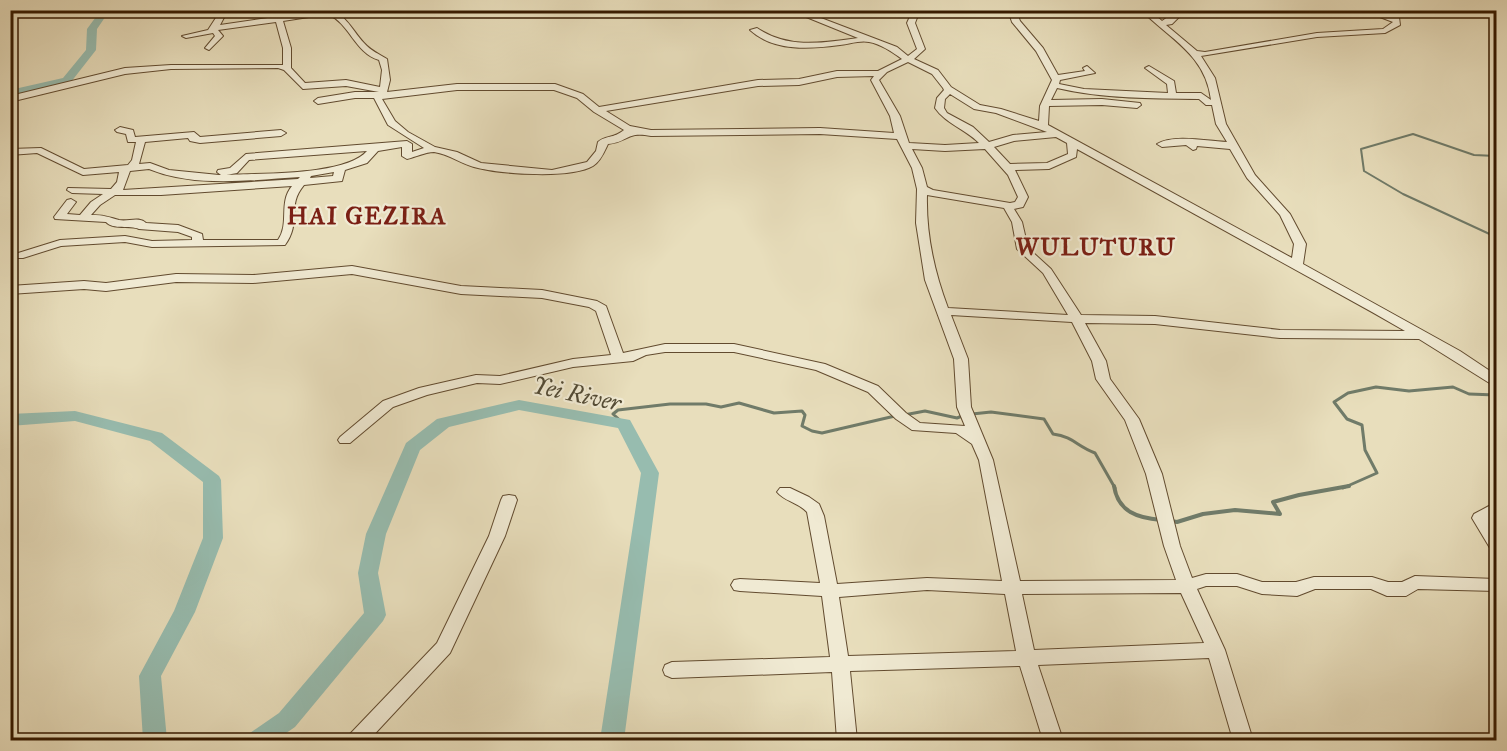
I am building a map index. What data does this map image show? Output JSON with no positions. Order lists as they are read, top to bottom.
{
  "districts": ["HAI GEZIRA", "WULUTURU"],
  "water": ["Yei River"]
}
